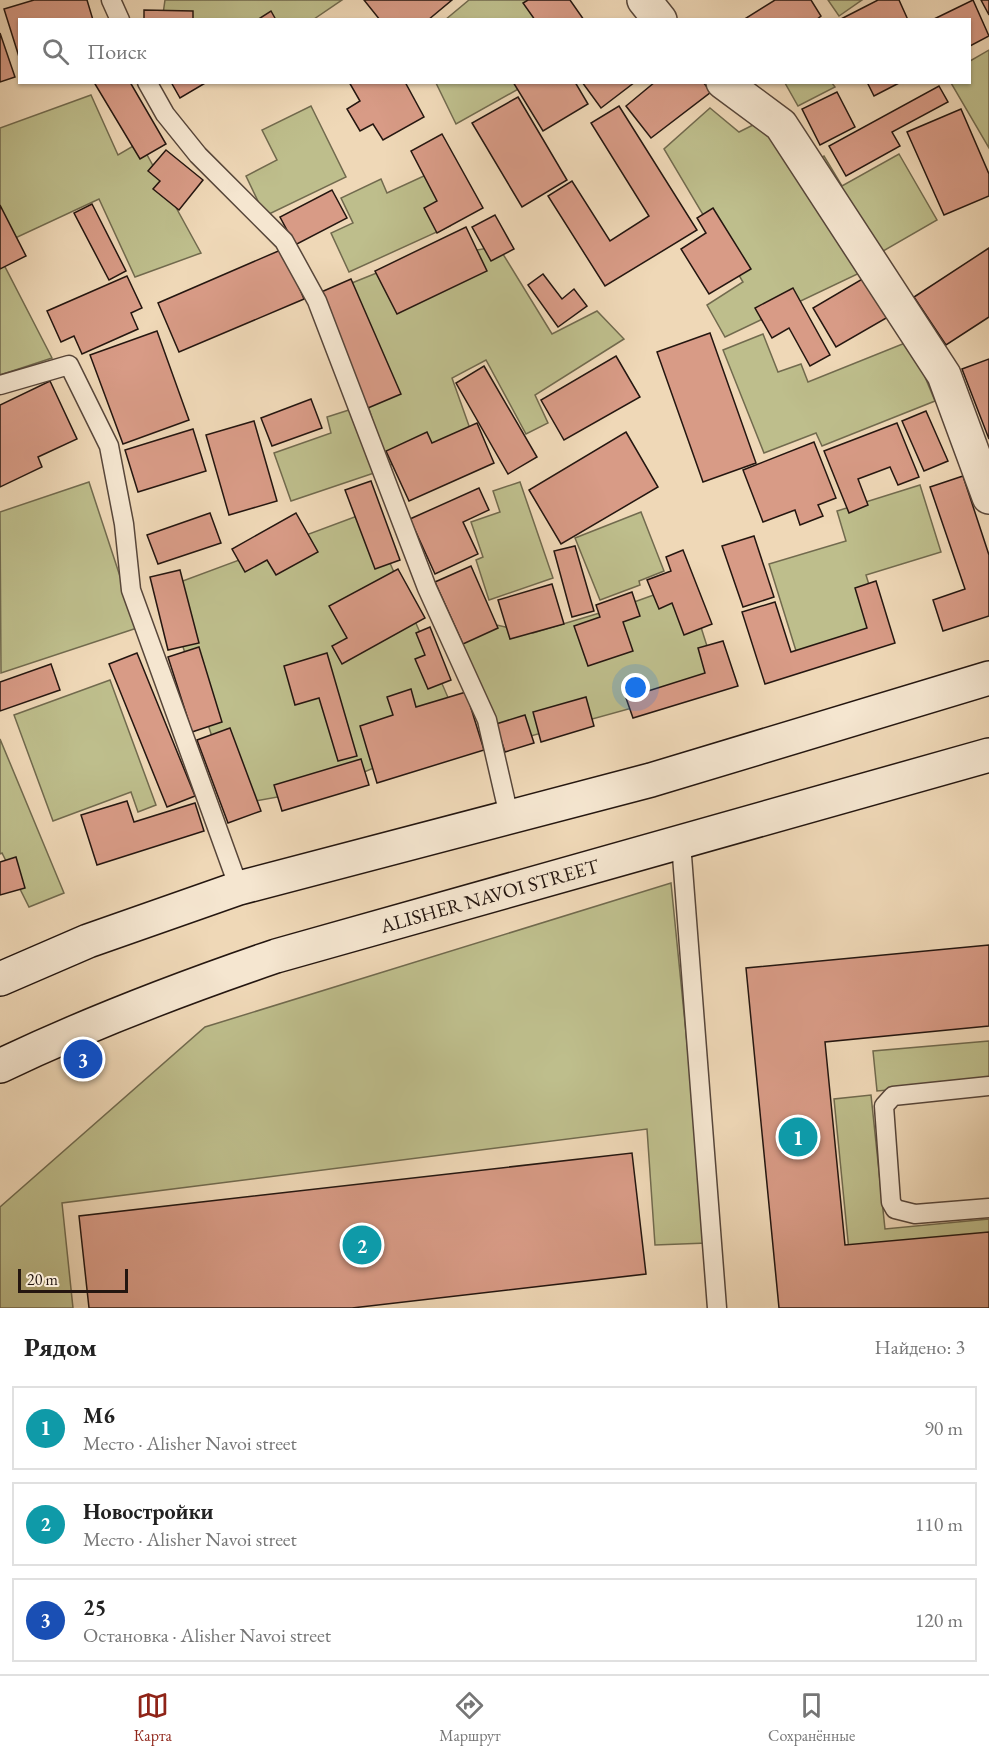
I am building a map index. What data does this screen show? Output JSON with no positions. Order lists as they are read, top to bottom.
{
  "streets": {
    "street": ["ALISHER NAVOI STREET"]
  },
  "scale_bar": "20 m",
  "page": {
    "search": "Поиск",
    "pins": ["3", "1", "2"],
    "scale": "20 m",
    "heading": ["Рядом", "Найдено: 3"],
    "list": [
      {
        "mark": "1",
        "name": "М6",
        "note": "Место · Alisher Navoi street",
        "value": "90 m"
      },
      {
        "mark": "2",
        "name": "Новостройки",
        "note": "Место · Alisher Navoi street",
        "value": "110 m"
      },
      {
        "mark": "3",
        "name": "25",
        "note": "Остановка · Alisher Navoi street",
        "value": "120 m"
      }
    ],
    "nav": ["Карта", "Маршрут", "Сохранённые"]
  }
}
